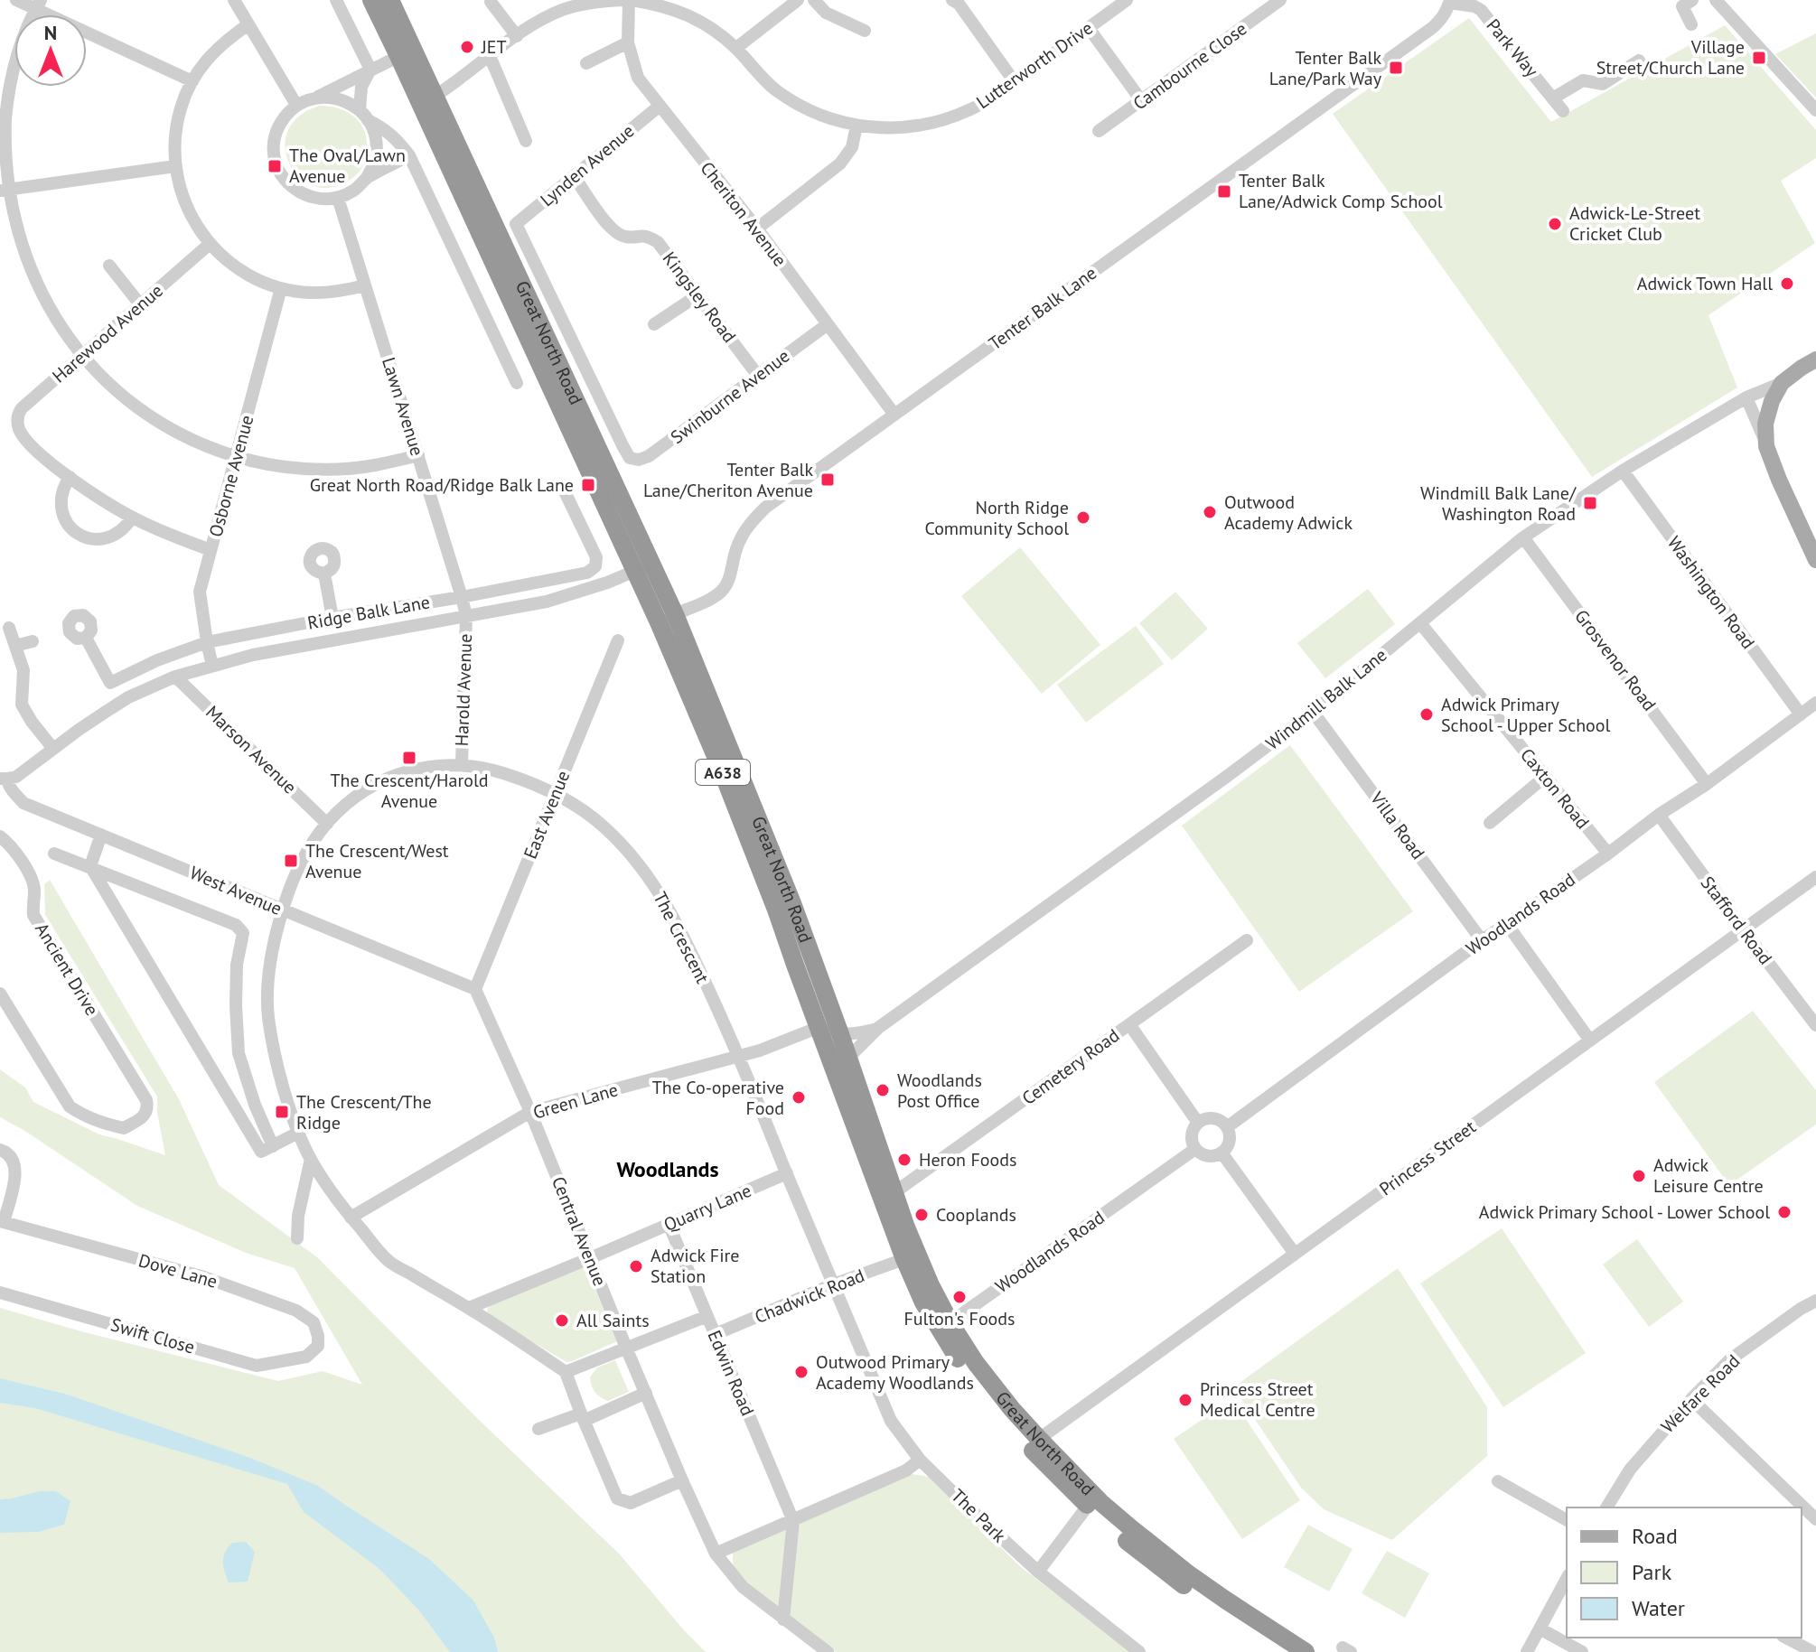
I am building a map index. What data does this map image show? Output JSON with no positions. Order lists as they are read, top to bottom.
{
  "streets": {
    "highway": ["Great North Road", "A638"],
    "street": [
      "Park Way",
      "Lutterworth Drive",
      "Cambourne Close",
      "Lynden Avenue",
      "Cheriton Avenue",
      "Kingsley Road",
      "Tenter Balk Lane",
      "Harewood Avenue",
      "Swinburne Avenue",
      "Lawn Avenue",
      "Osborne Avenue",
      "Washington Road",
      "Ridge Balk Lane",
      "Grosvenor Road",
      "Harold Avenue",
      "Windmill Balk Lane",
      "Marson Avenue",
      "Caxton Road",
      "East Avenue",
      "Villa Road",
      "West Avenue",
      "Woodlands Road",
      "Stafford Road",
      "The Crescent",
      "Ancient Drive",
      "Cemetery Road",
      "Green Lane",
      "Princess Street",
      "Quarry Lane",
      "Central Avenue",
      "Dove Lane",
      "Chadwick Road",
      "Swift Close",
      "Edwin Road",
      "Welfare Road",
      "The Park"
    ]
  },
  "crossings": [
    ["Park Way", "Tenter Balk Lane"],
    ["Lutterworth Drive", "Cheriton Avenue"],
    ["Lynden Avenue", "Cheriton Avenue"],
    ["Lynden Avenue", "Kingsley Road"],
    ["Lynden Avenue", "Swinburne Avenue"],
    ["Cheriton Avenue", "Tenter Balk Lane"],
    ["Cheriton Avenue", "Swinburne Avenue"],
    ["Kingsley Road", "Swinburne Avenue"],
    ["Tenter Balk Lane", "Great North Road"],
    ["Great North Road", "Ridge Balk Lane"],
    ["Great North Road", "Windmill Balk Lane"],
    ["Great North Road", "Woodlands Road"],
    ["Great North Road", "Cemetery Road"],
    ["Great North Road", "Green Lane"],
    ["Great North Road", "Princess Street"],
    ["Great North Road", "Chadwick Road"],
    ["Lawn Avenue", "Ridge Balk Lane"],
    ["Lawn Avenue", "Harold Avenue"],
    ["Osborne Avenue", "Ridge Balk Lane"],
    ["Washington Road", "Windmill Balk Lane"],
    ["Washington Road", "Woodlands Road"],
    ["Ridge Balk Lane", "Harold Avenue"],
    ["Ridge Balk Lane", "Marson Avenue"],
    ["Ridge Balk Lane", "West Avenue"],
    ["Grosvenor Road", "Windmill Balk Lane"],
    ["Grosvenor Road", "Woodlands Road"],
    ["Harold Avenue", "The Crescent"],
    ["Windmill Balk Lane", "Caxton Road"],
    ["Windmill Balk Lane", "Villa Road"],
    ["Marson Avenue", "The Crescent"],
    ["Caxton Road", "Woodlands Road"],
    ["East Avenue", "West Avenue"],
    ["East Avenue", "The Crescent"],
    ["East Avenue", "Central Avenue"],
    ["Villa Road", "Woodlands Road"],
    ["West Avenue", "The Crescent"],
    ["West Avenue", "Central Avenue"],
    ["Woodlands Road", "Stafford Road"],
    ["Stafford Road", "Princess Street"],
    ["The Crescent", "Green Lane"],
    ["The Crescent", "Quarry Lane"],
    ["The Crescent", "Chadwick Road"],
    ["The Crescent", "The Park"],
    ["Green Lane", "Central Avenue"],
    ["Quarry Lane", "Central Avenue"],
    ["Quarry Lane", "Edwin Road"],
    ["Dove Lane", "Swift Close"],
    ["Chadwick Road", "Edwin Road"]
  ],
  "districts": ["Woodlands"],
  "places": {
    "other": [
      "JET",
      "Adwick-Le-Street Cricket Club",
      "Adwick Town Hall",
      "Outwood Academy Adwick",
      "North Ridge Community School",
      "Adwick Primary School - Upper School",
      "Woodlands Post Office",
      "The Co-operative Food",
      "Heron Foods",
      "Adwick Leisure Centre",
      "Adwick Primary School - Lower School",
      "Cooplands",
      "Adwick Fire Station",
      "Fulton's Foods",
      "All Saints",
      "Outwood Primary Academy Woodlands",
      "Princess Street Medical Centre"
    ],
    "transit": [
      "Village Street/Church Lane",
      "Tenter Balk Lane/Park Way",
      "The Oval/Lawn Avenue",
      "Tenter Balk Lane/Adwick Comp School",
      "Tenter Balk Lane/Cheriton Avenue",
      "Great North Road/Ridge Balk Lane",
      "Windmill Balk Lane/ Washington Road",
      "The Crescent/Harold Avenue",
      "The Crescent/West Avenue",
      "The Crescent/The Ridge"
    ]
  },
  "legend": ["Road", "Park", "Water"],
  "north": "top"
}
